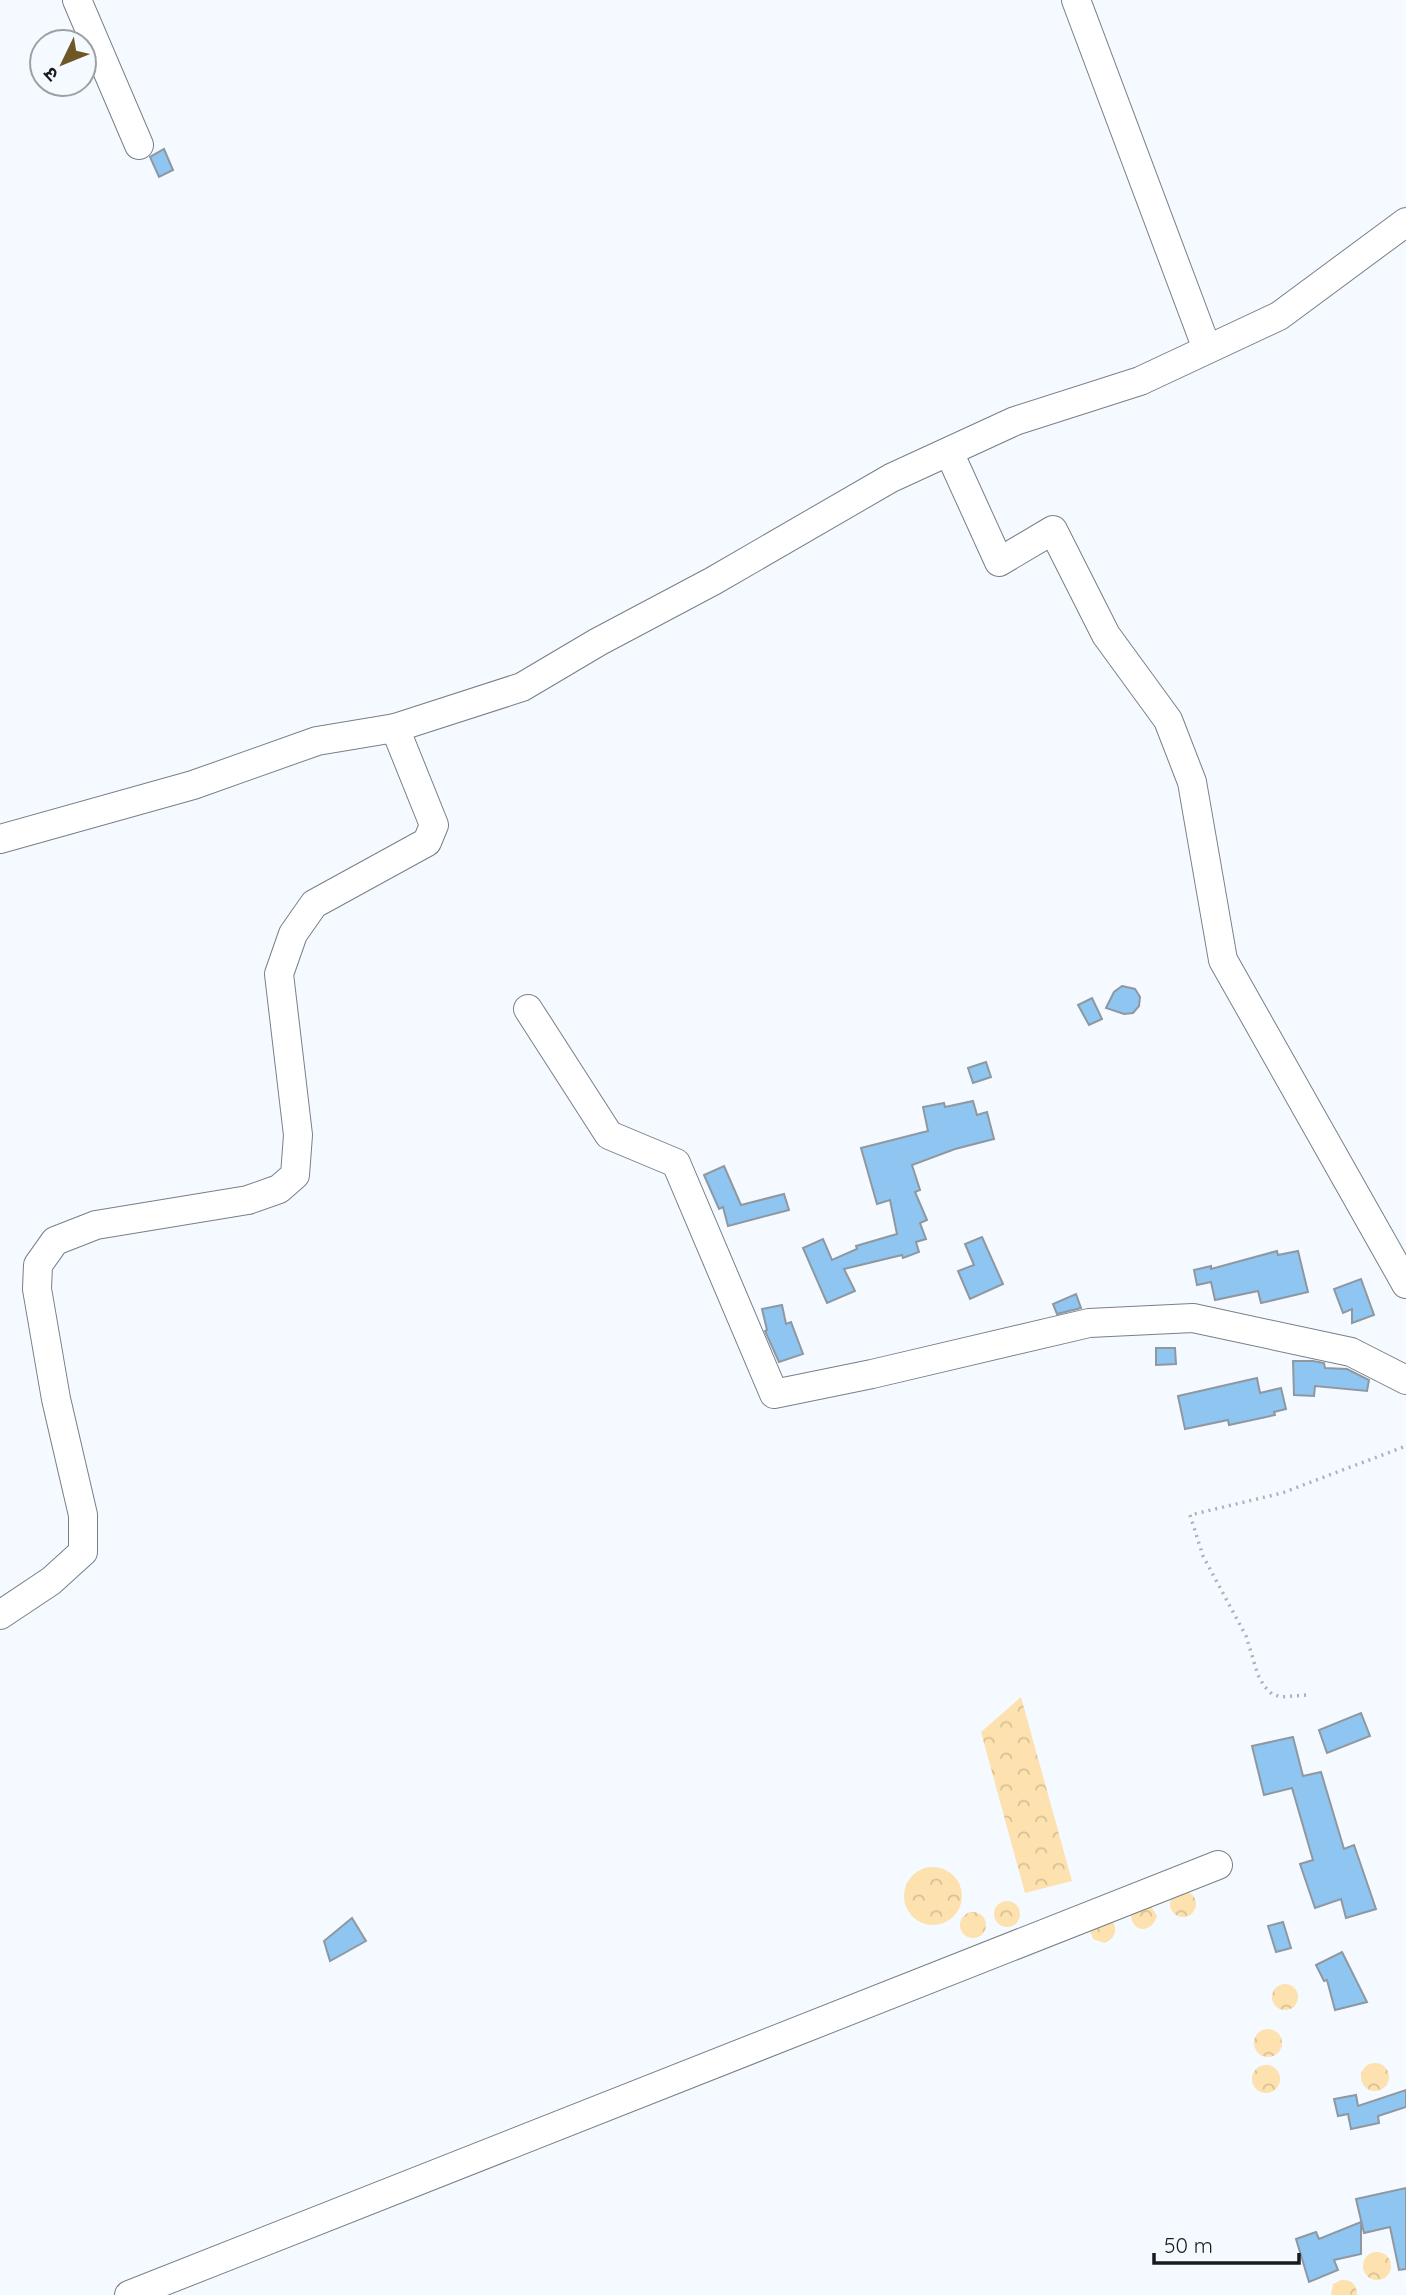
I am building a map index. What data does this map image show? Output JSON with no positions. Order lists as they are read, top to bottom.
{
  "scale_bar": "50 m",
  "north": "bottom left"
}
